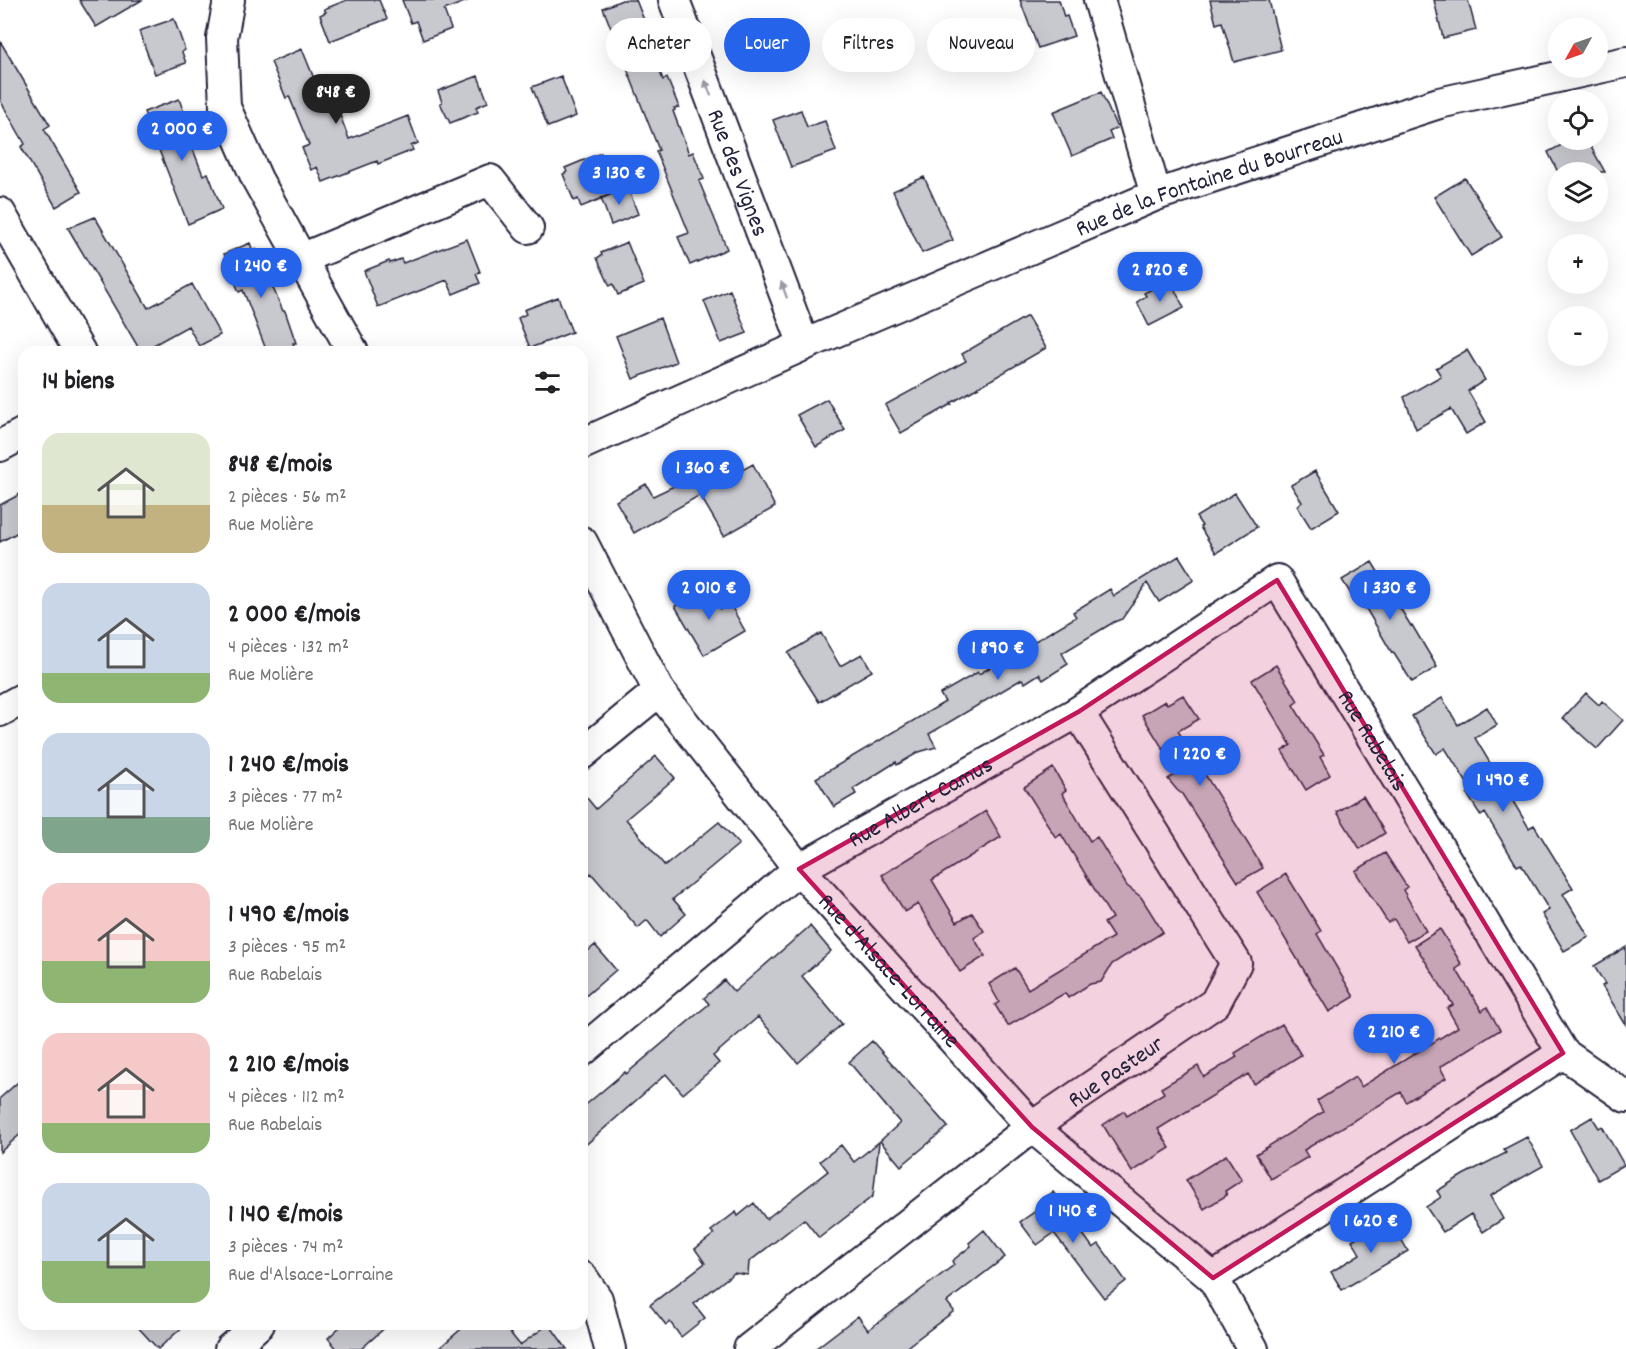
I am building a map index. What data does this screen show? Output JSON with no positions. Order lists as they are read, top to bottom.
{
  "streets": {
    "street": [
      "Rue des Vignes",
      "Rue de la Fontaine du Bourreau",
      "Rue Rabelais",
      "Rue Albert Camus",
      "Rue d'Alsace-Lorraine",
      "Rue Pasteur"
    ]
  },
  "crossings": [
    ["Rue des Vignes", "Rue de la Fontaine du Bourreau"],
    ["Rue Rabelais", "Rue Albert Camus"],
    ["Rue Albert Camus", "Rue d'Alsace-Lorraine"],
    ["Rue Albert Camus", "Rue Pasteur"],
    ["Rue d'Alsace-Lorraine", "Rue Pasteur"]
  ],
  "one_way": ["Rue des Vignes"],
  "north": "bottom left",
  "page": {
    "map_buttons": ["+", "−"],
    "chip": [
      "Acheter",
      "Louer",
      "Filtres",
      "Nouveau"
    ],
    "price": [
      "848 €",
      "2 000 €",
      "3 130 €",
      "1 240 €",
      "2 820 €",
      "1 360 €",
      "2 010 €",
      "1 330 €",
      "1 890 €",
      "1 220 €",
      "1 490 €",
      "2 210 €",
      "1 140 €",
      "1 620 €"
    ],
    "heading": "14 biens",
    "list": [
      {
        "name": "848 €/mois",
        "note": "2 pièces · 56 m² · Rue Molière"
      },
      {
        "name": "2 000 €/mois",
        "note": "4 pièces · 132 m² · Rue Molière"
      },
      {
        "name": "1 240 €/mois",
        "note": "3 pièces · 77 m² · Rue Molière"
      },
      {
        "name": "1 490 €/mois",
        "note": "3 pièces · 95 m² · Rue Rabelais"
      },
      {
        "name": "2 210 €/mois",
        "note": "4 pièces · 112 m² · Rue Rabelais"
      },
      {
        "name": "1 140 €/mois",
        "note": "3 pièces · 74 m² · Rue d'Alsace-Lorraine"
      }
    ]
  }
}
